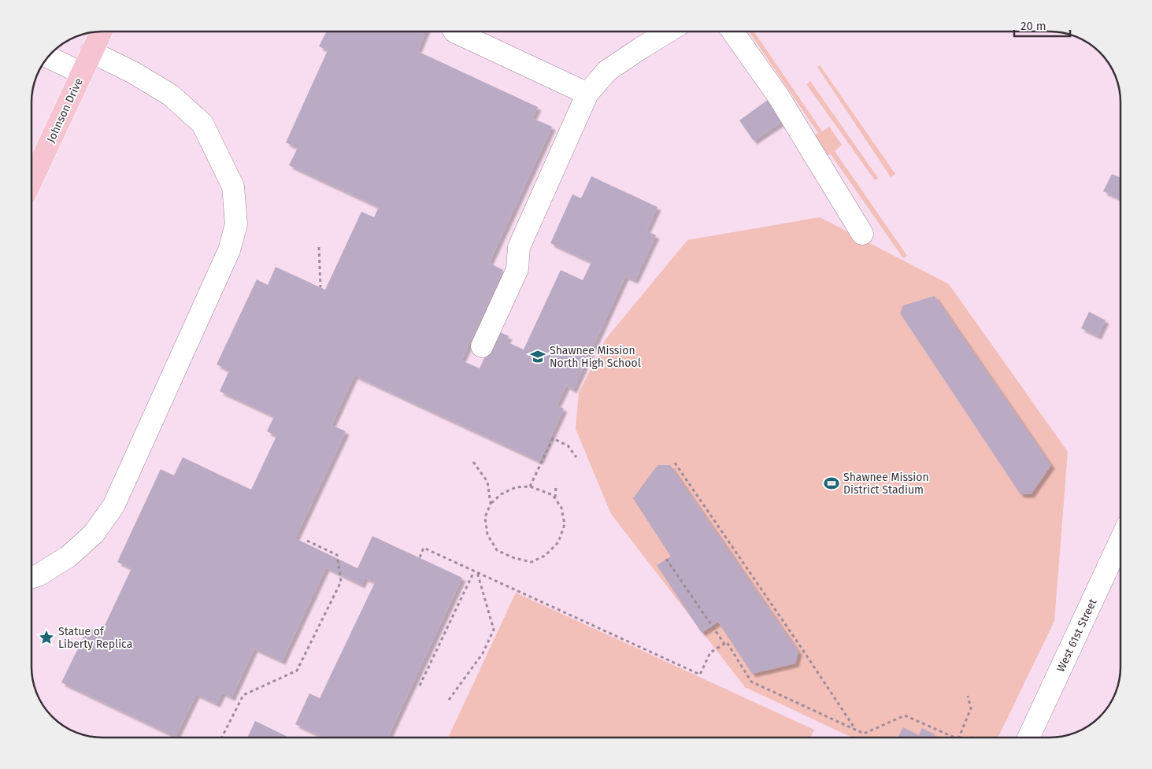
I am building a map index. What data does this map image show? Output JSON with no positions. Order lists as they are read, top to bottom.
{
  "streets": {
    "main road": ["Johnson Drive"],
    "street": ["West 61st Street"]
  },
  "places": {
    "school or university": ["Shawnee Mission North High School"],
    "sports": ["Shawnee Mission District Stadium"],
    "place": ["Statue of Liberty Replica"]
  },
  "scale_bar": "20 m"
}
